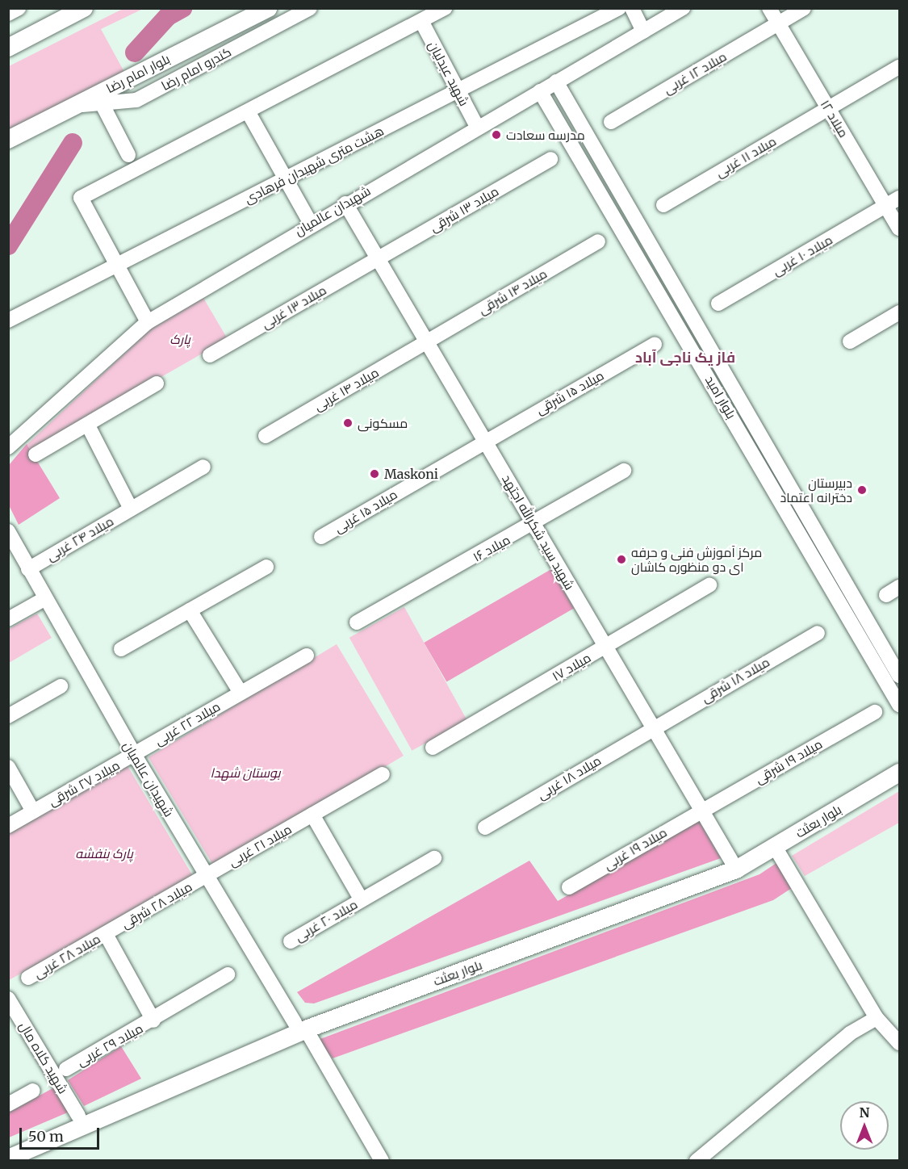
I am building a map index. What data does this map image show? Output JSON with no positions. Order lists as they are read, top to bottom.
{
  "streets": {
    "main road": ["بلوار امام رضا", "بلوار بعثت"],
    "street": [
      "کندرو امام رضا",
      "میلاد ۱۲ غربی",
      "شهید عبدلیان",
      "میلاد ۱۲",
      "میلاد ۱۱ غربی",
      "هشت متری شهیدان فرهادی",
      "میلاد ۱۳ شرقی",
      "شهیدان عالمیان",
      "میلاد ۱۰ غربی",
      "میلاد ۱۴ شرقی",
      "میلاد ۱۳ غربی",
      "میلاد ۱۴ غربی",
      "میلاد ۱۵ شرقی",
      "بلوار امید",
      "میلاد ۱۵ غربی",
      "شهید سید شکرالله اجتهد",
      "میلاد ۲۴ غربی",
      "میلاد ۱۶",
      "میلاد ۱۷",
      "میلاد ۱۸ شرقی",
      "میلاد ۲۲ غربی",
      "میلاد ۱۹ شرقی",
      "میلاد ۱۸ غربی",
      "میلاد ۲۷ شرقی",
      "میلاد ۲۱ غربی",
      "میلاد ۱۹ غربی",
      "میلاد ۲۸ شرقی",
      "میلاد ۲۰ غربی",
      "میلاد ۲۸ غربی",
      "میلاد ۲۹ غربی",
      "شهید کلاه مال"
    ]
  },
  "crossings": [
    ["کندرو امام رضا", "بلوار امام رضا"],
    ["میلاد ۱۲ غربی", "میلاد ۱۲"],
    ["شهید عبدلیان", "هشت متری شهیدان فرهادی"],
    ["شهید عبدلیان", "شهیدان عالمیان"],
    ["میلاد ۱۲", "میلاد ۱۱ غربی"],
    ["میلاد ۱۲", "میلاد ۱۰ غربی"],
    ["میلاد ۱۳ شرقی", "میلاد ۱۳ غربی"],
    ["میلاد ۱۳ شرقی", "شهید سید شکرالله اجتهد"],
    ["شهیدان عالمیان", "بلوار امید"],
    ["شهیدان عالمیان", "شهید سید شکرالله اجتهد"],
    ["شهیدان عالمیان", "میلاد ۲۴ غربی"],
    ["شهیدان عالمیان", "میلاد ۲۲ غربی"],
    ["شهیدان عالمیان", "میلاد ۲۷ شرقی"],
    ["شهیدان عالمیان", "بلوار بعثت"],
    ["شهیدان عالمیان", "میلاد ۲۱ غربی"],
    ["شهیدان عالمیان", "میلاد ۲۸ شرقی"],
    ["میلاد ۱۴ شرقی", "میلاد ۱۴ غربی"],
    ["میلاد ۱۴ شرقی", "شهید سید شکرالله اجتهد"],
    ["میلاد ۱۳ غربی", "شهید سید شکرالله اجتهد"],
    ["میلاد ۱۴ غربی", "شهید سید شکرالله اجتهد"],
    ["میلاد ۱۵ شرقی", "میلاد ۱۵ غربی"],
    ["میلاد ۱۵ شرقی", "شهید سید شکرالله اجتهد"],
    ["میلاد ۱۵ غربی", "شهید سید شکرالله اجتهد"],
    ["شهید سید شکرالله اجتهد", "میلاد ۱۶"],
    ["شهید سید شکرالله اجتهد", "میلاد ۱۷"],
    ["شهید سید شکرالله اجتهد", "میلاد ۱۸ شرقی"],
    ["شهید سید شکرالله اجتهد", "میلاد ۱۹ شرقی"],
    ["شهید سید شکرالله اجتهد", "میلاد ۱۸ غربی"],
    ["شهید سید شکرالله اجتهد", "بلوار بعثت"],
    ["شهید سید شکرالله اجتهد", "میلاد ۱۹ غربی"],
    ["میلاد ۱۸ شرقی", "میلاد ۱۸ غربی"],
    ["میلاد ۲۲ غربی", "میلاد ۲۷ شرقی"],
    ["میلاد ۱۹ شرقی", "میلاد ۱۹ غربی"],
    ["بلوار بعثت", "شهید کلاه مال"],
    ["میلاد ۲۱ غربی", "میلاد ۲۸ شرقی"],
    ["میلاد ۲۸ شرقی", "میلاد ۲۸ غربی"]
  ],
  "districts": ["فاز یک ناجی آباد"],
  "parks": ["پارک", "بوستان شهدا", "پارک بنفشه"],
  "places": [
    "مدرسه سعادت",
    "مسکونی",
    "Maskoni",
    "دبیرستان دخترانه اعتماد",
    "مرکز آموزش فنی و حرفه ای دو منظوره کاشان"
  ],
  "scale_bar": "50 m",
  "north": "top"
}
